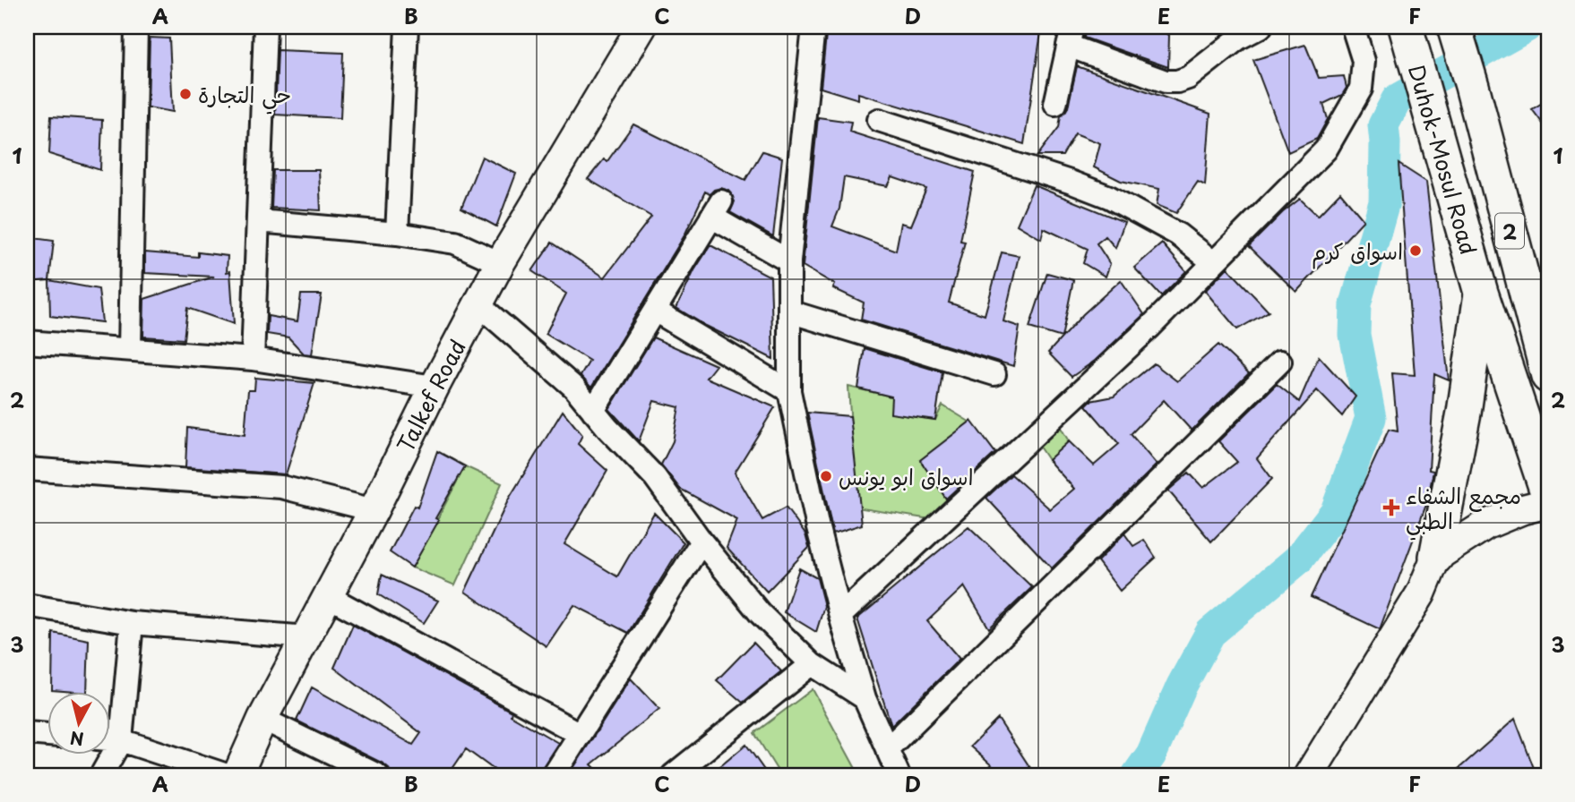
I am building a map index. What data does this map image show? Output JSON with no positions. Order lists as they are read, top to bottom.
{
  "streets": {
    "highway": ["Duhok-Mosul Road", "2"],
    "main road": ["Talkef Road"]
  },
  "crossings": [
    ["Duhok-Mosul Road", "2"]
  ],
  "places": {
    "other": ["حي التجارة", "اسواق كرم", "اسواق ابو يونس"],
    "health": ["مجمع الشفاء الطبي"]
  },
  "north": "bottom",
  "grid": {
    "columns": [
      "A",
      "B",
      "C",
      "D",
      "E",
      "F"
    ],
    "rows": ["1", "2", "3"]
  }
}
